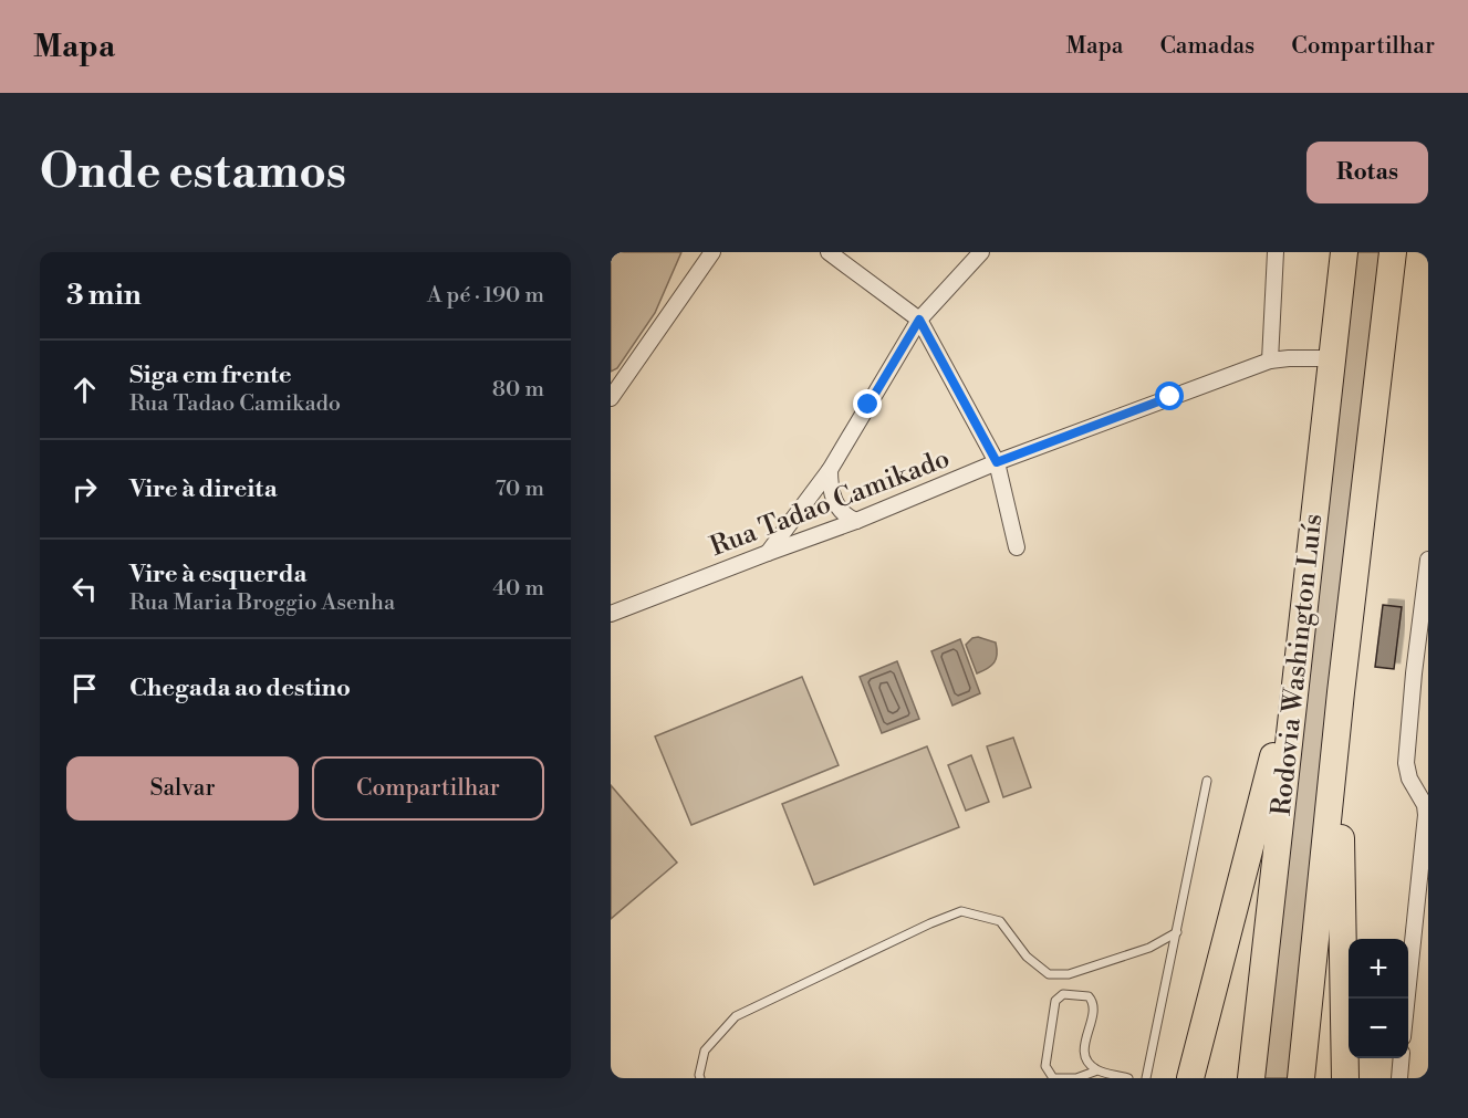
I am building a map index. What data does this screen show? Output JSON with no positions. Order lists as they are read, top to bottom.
{
  "streets": {
    "highway": ["Rodovia Washington Luís"],
    "street": ["Rua Tadao Camikado"]
  },
  "crossings": [
    ["Rua Tadao Camikado", "Rodovia Washington Luís"]
  ],
  "page": {
    "header": "Mapa",
    "nav": ["Mapa", "Camadas", "Compartilhar"],
    "buttons": [
      "Rotas",
      ["Salvar", "Compartilhar"]
    ],
    "title": "Onde estamos",
    "heading": ["3 min", "A pé · 190 m"],
    "list": [
      ["Siga em frente", "Rua Tadao Camikado", "80 m"],
      ["Vire à direita", "70 m"],
      ["Vire à esquerda", "Rua Maria Broggio Asenha", "40 m"],
      "Chegada ao destino"
    ],
    "map_buttons": ["+", "−"]
  }
}
